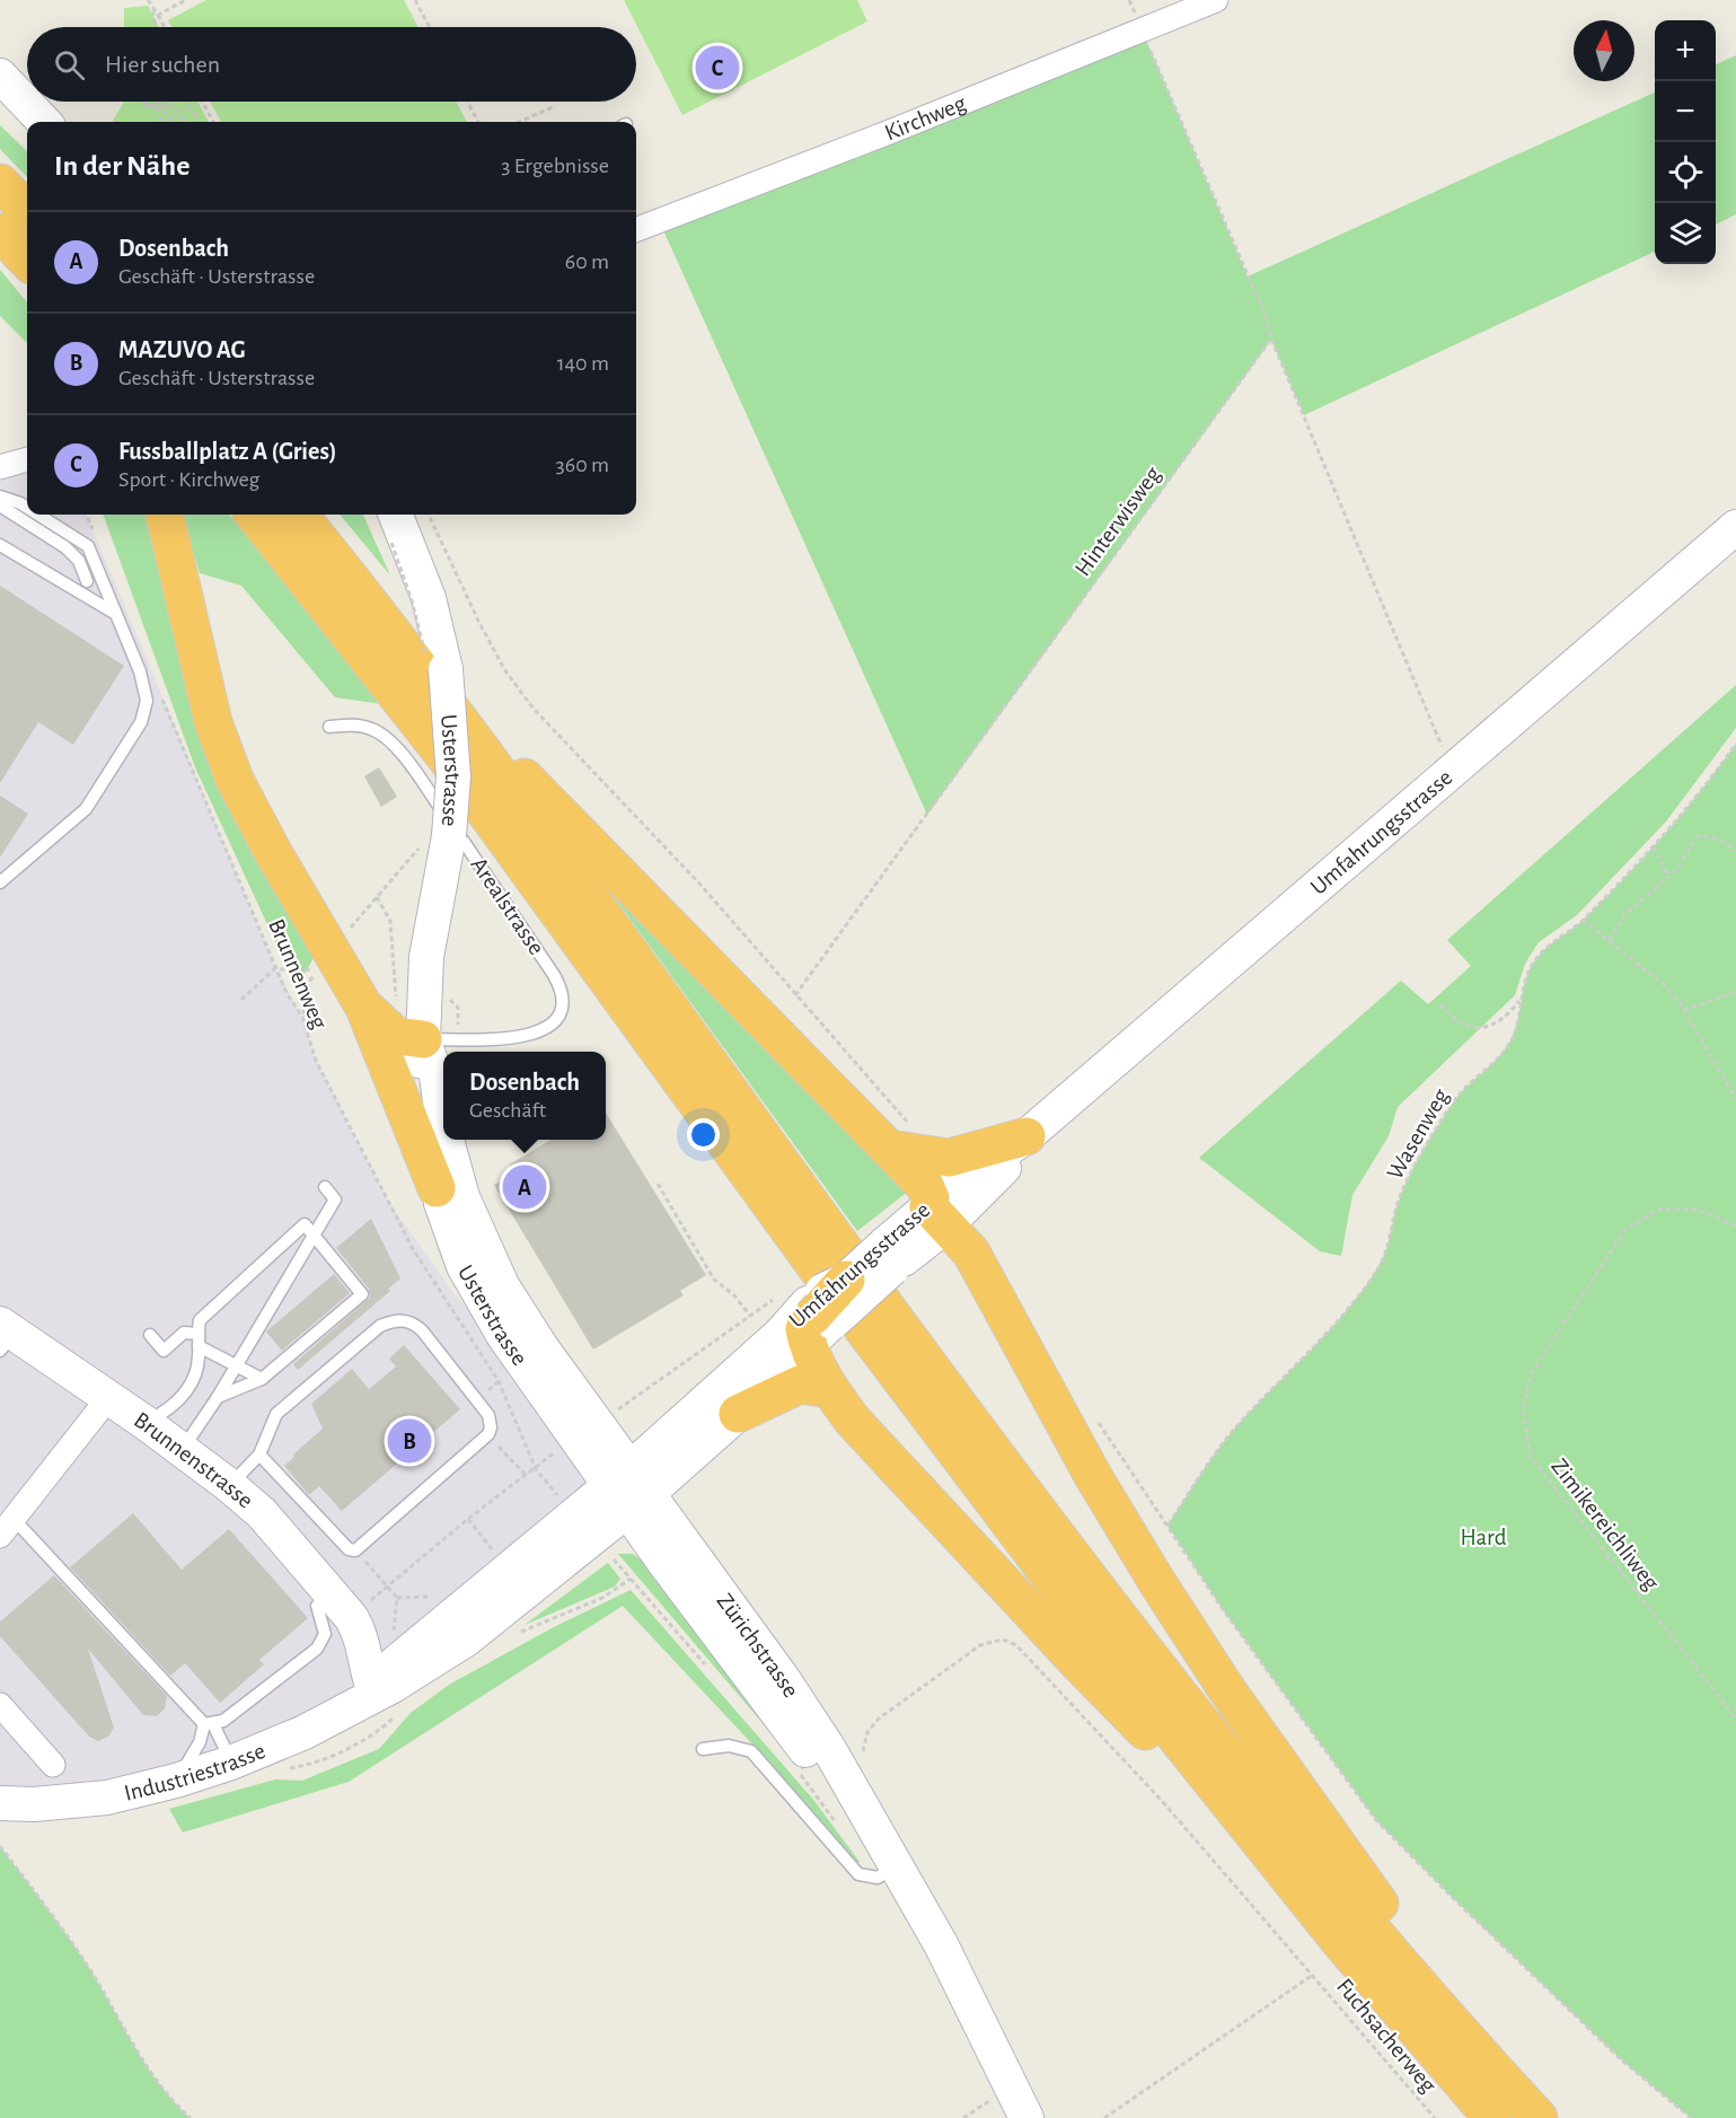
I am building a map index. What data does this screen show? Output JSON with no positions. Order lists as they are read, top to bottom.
{
  "streets": {
    "main road": [
      "Usterstrasse",
      "Umfahrungsstrasse",
      "Brunnenstrasse",
      "Zürichstrasse",
      "Industriestrasse"
    ],
    "street": ["Kirchweg"],
    "lane": ["Arealstrasse"],
    "path": [
      "Hinterwisweg",
      "Brunnenweg",
      "Wasenweg",
      "Zimikereichliweg",
      "Fuchsacherweg"
    ]
  },
  "crossings": [
    ["Usterstrasse", "Umfahrungsstrasse"],
    ["Usterstrasse", "Arealstrasse"],
    ["Usterstrasse", "Zürichstrasse"],
    ["Usterstrasse", "Industriestrasse"],
    ["Umfahrungsstrasse", "Zürichstrasse"],
    ["Umfahrungsstrasse", "Industriestrasse"],
    ["Zürichstrasse", "Industriestrasse"]
  ],
  "parks": ["Hard"],
  "north": "top",
  "page": {
    "map_buttons": ["+", "−"],
    "search": "Hier suchen",
    "pins": ["C", "A", "B"],
    "heading": ["In der Nähe", "3 Ergebnisse"],
    "list": [
      {
        "mark": "A",
        "name": "Dosenbach",
        "note": "Geschäft · Usterstrasse",
        "value": "60 m"
      },
      {
        "mark": "B",
        "name": "MAZUVO AG",
        "note": "Geschäft · Usterstrasse",
        "value": "140 m"
      },
      {
        "mark": "C",
        "name": "Fussballplatz A (Gries)",
        "note": "Sport · Kirchweg",
        "value": "360 m"
      }
    ],
    "popup": ["Dosenbach", "Geschäft"]
  }
}
